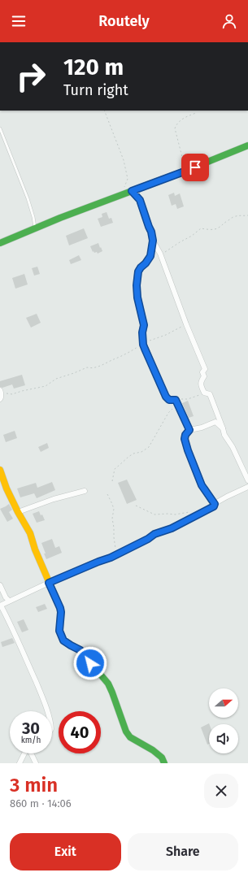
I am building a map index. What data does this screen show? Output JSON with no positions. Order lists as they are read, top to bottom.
{
  "north": "right",
  "page": {
    "header": "Routely",
    "turn": ["120 m", "Turn right"],
    "speed": "30 km/h",
    "limit": "40",
    "heading": ["3 min", "860 m · 14:06"],
    "buttons": ["Exit", "Share"]
  }
}
